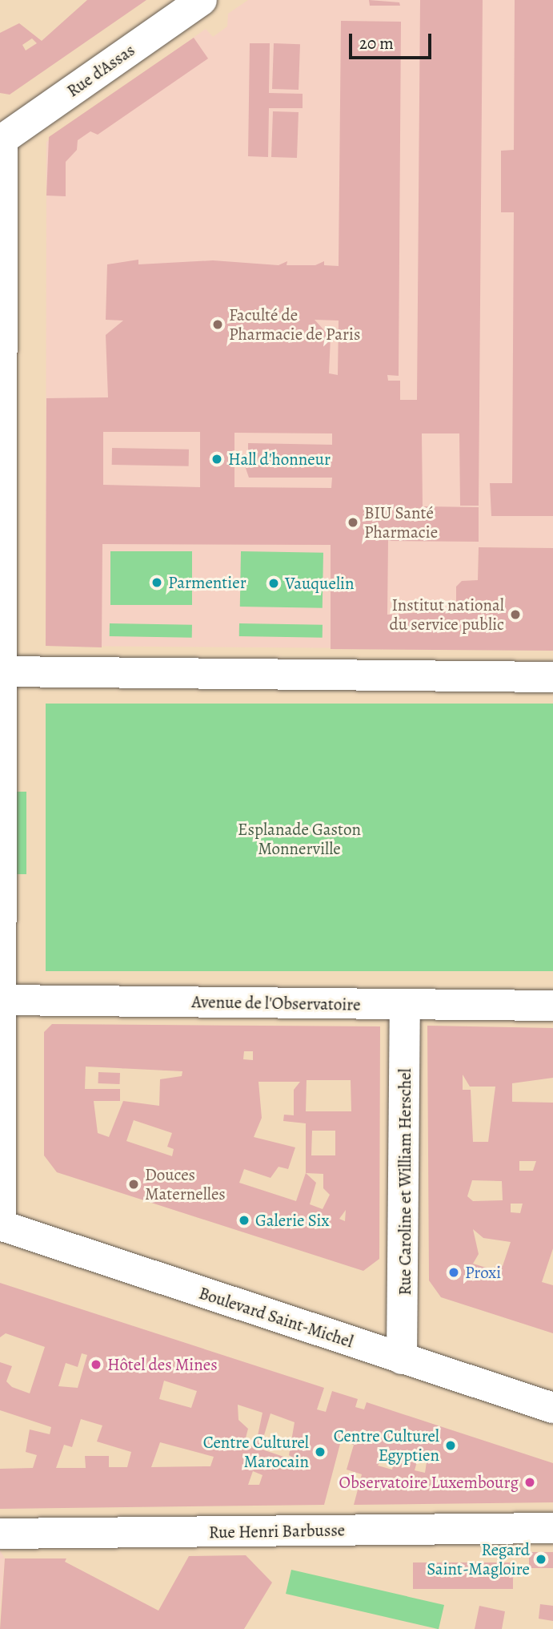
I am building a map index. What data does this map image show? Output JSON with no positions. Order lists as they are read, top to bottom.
{
  "streets": {
    "street": [
      "Rue d'Assas",
      "Avenue de l'Observatoire",
      "Rue Caroline et William Herschel",
      "Boulevard Saint-Michel",
      "Rue Henri Barbusse"
    ]
  },
  "crossings": [
    ["Avenue de l'Observatoire", "Rue Caroline et William Herschel"],
    ["Rue Caroline et William Herschel", "Boulevard Saint-Michel"]
  ],
  "parks": ["Esplanade Gaston Monnerville"],
  "places": [
    "Faculté de Pharmacie de Paris",
    "Hall d'honneur",
    "BIU Santé Pharmacie",
    "Parmentier",
    "Vauquelin",
    "Institut national du service public",
    "Douces Maternelles",
    "Galerie Six",
    "Proxi",
    "Hôtel des Mines",
    "Centre Culturel Egyptien",
    "Centre Culturel Marocain",
    "Observatoire Luxembourg",
    "Regard Saint-Magloire"
  ],
  "scale_bar": "20 m"
}
